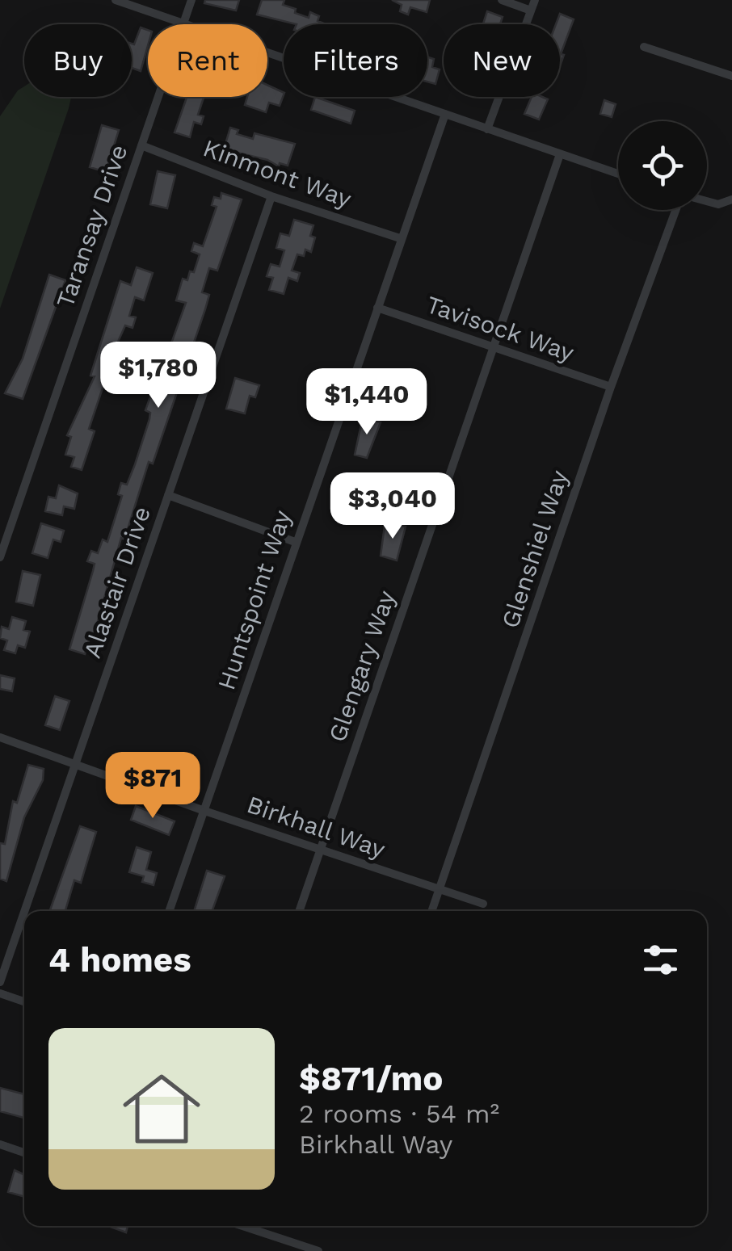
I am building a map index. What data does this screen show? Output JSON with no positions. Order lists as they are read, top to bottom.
{
  "streets": {
    "street": [
      "Kinmont Way",
      "Taransay Drive",
      "Tavisock Way",
      "Glenshiel Way",
      "Alastair Drive",
      "Huntspoint Way",
      "Glengary Way",
      "Birkhall Way"
    ]
  },
  "crossings": [
    ["Kinmont Way", "Taransay Drive"],
    ["Kinmont Way", "Alastair Drive"],
    ["Kinmont Way", "Huntspoint Way"],
    ["Tavisock Way", "Glenshiel Way"],
    ["Tavisock Way", "Huntspoint Way"],
    ["Tavisock Way", "Glengary Way"],
    ["Glenshiel Way", "Birkhall Way"],
    ["Alastair Drive", "Birkhall Way"],
    ["Huntspoint Way", "Birkhall Way"],
    ["Glengary Way", "Birkhall Way"]
  ],
  "page": {
    "chip": [
      "Buy",
      "Rent",
      "Filters",
      "New"
    ],
    "price": [
      "$1,780",
      "$1,440",
      "$3,040",
      "$871"
    ],
    "heading": "4 homes",
    "list": [
      {
        "name": "$871/mo",
        "note": "2 rooms · 54 m² · Birkhall Way"
      }
    ]
  }
}
